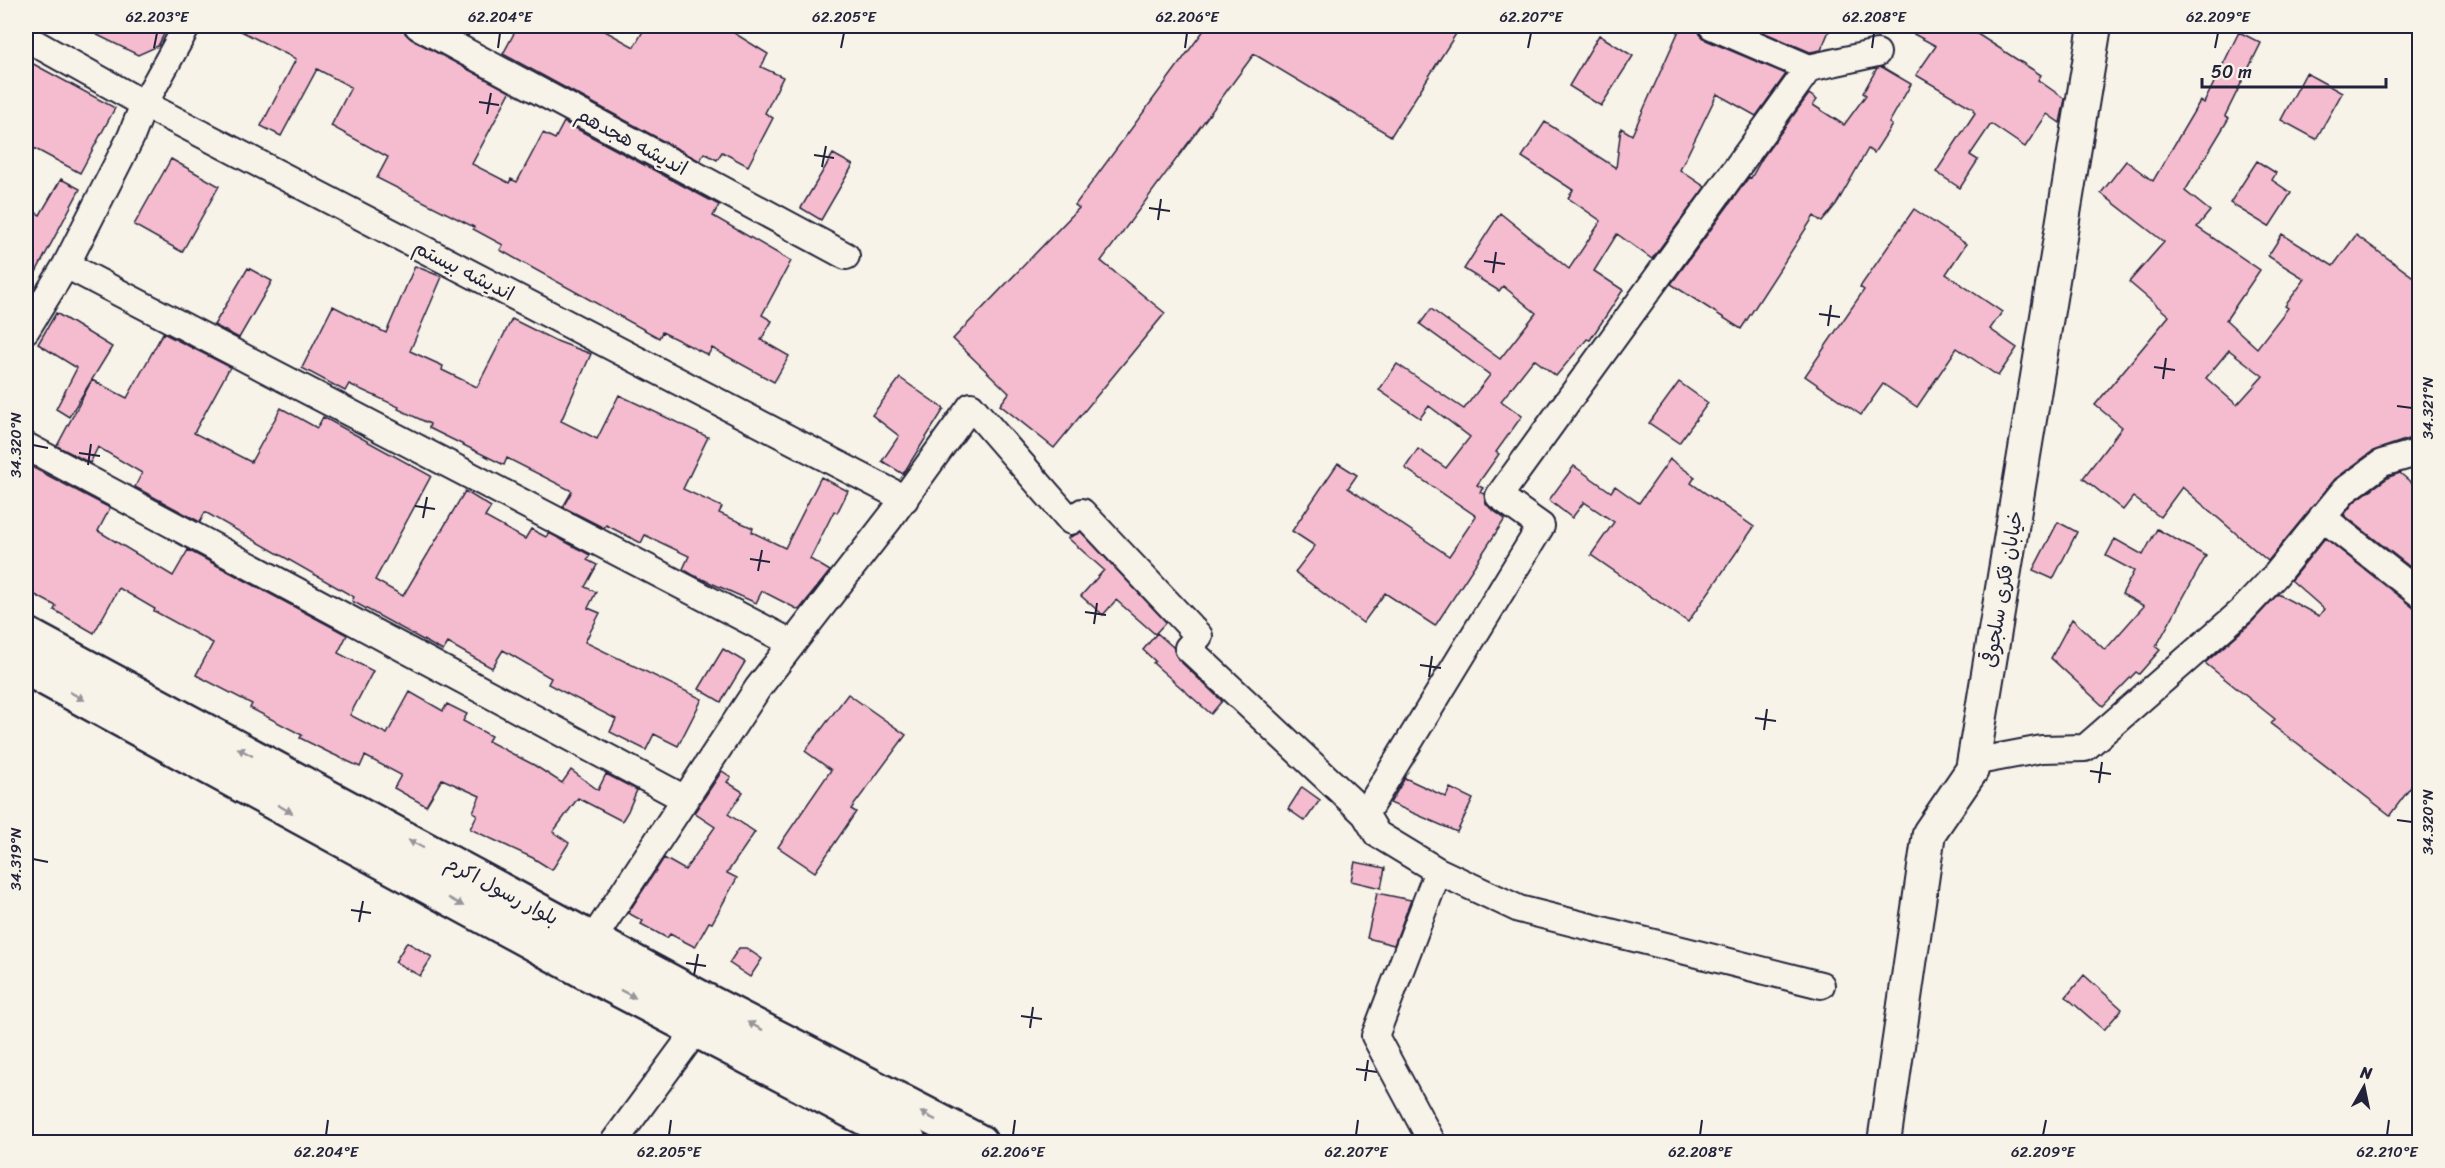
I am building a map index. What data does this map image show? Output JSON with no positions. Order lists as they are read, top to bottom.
{
  "streets": {
    "main road": ["بلوار رسول اکرم"],
    "street": ["اندیشه هجدهم", "اندیشه بیستم", "خیابان فکری سلجوقی"]
  },
  "scale_bar": "50 m",
  "north": "top",
  "coordinates": [
    "62.203°E",
    "62.204°E",
    "62.205°E",
    "62.206°E",
    "62.207°E",
    "62.208°E",
    "62.209°E",
    "34.321°N",
    "34.320°N",
    "34.319°N",
    "62.210°E"
  ]
}
